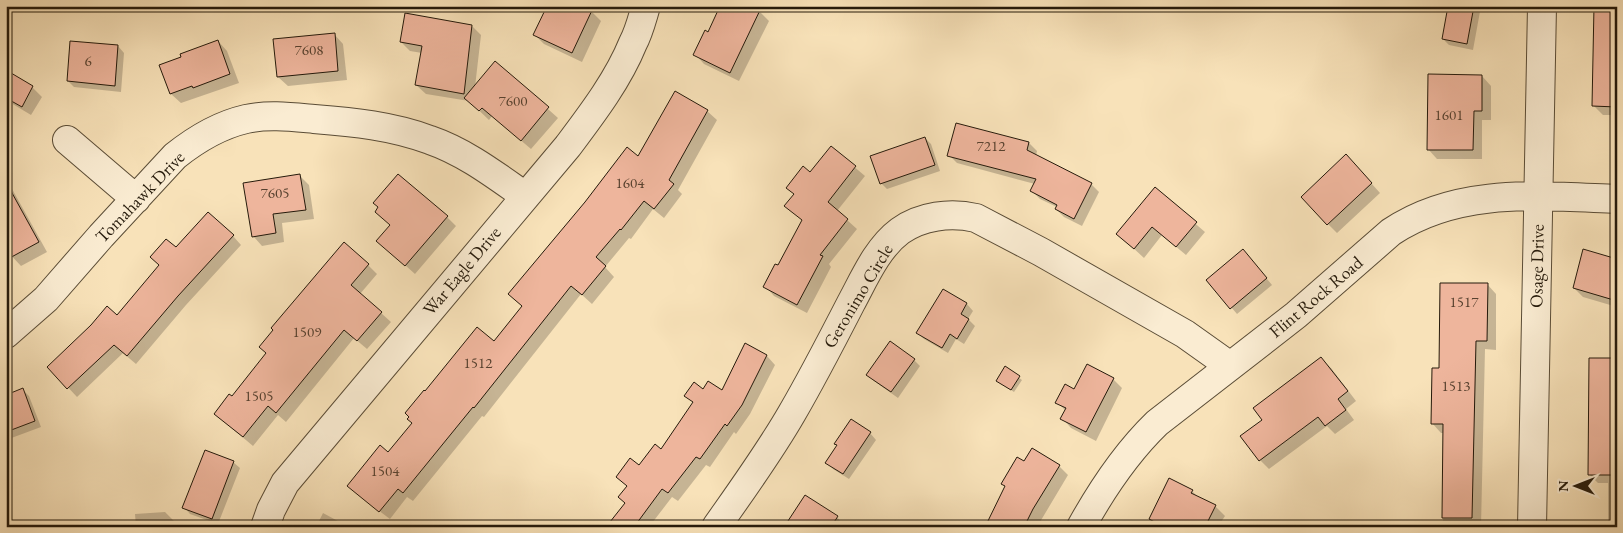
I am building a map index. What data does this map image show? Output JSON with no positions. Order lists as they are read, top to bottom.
{
  "streets": {
    "street": [
      "Tomahawk Drive",
      "Osage Drive",
      "War Eagle Drive",
      "Geronimo Circle",
      "Flint Rock Road"
    ]
  },
  "crossings": [
    ["Tomahawk Drive", "War Eagle Drive"],
    ["Osage Drive", "Flint Rock Road"],
    ["Geronimo Circle", "Flint Rock Road"]
  ],
  "house_numbers": [
    "7608",
    "6",
    "7600",
    "1601",
    "7212",
    "1604",
    "7605",
    "1517",
    "1509",
    "1512",
    "1513",
    "1505",
    "1504"
  ],
  "north": "left"
}
